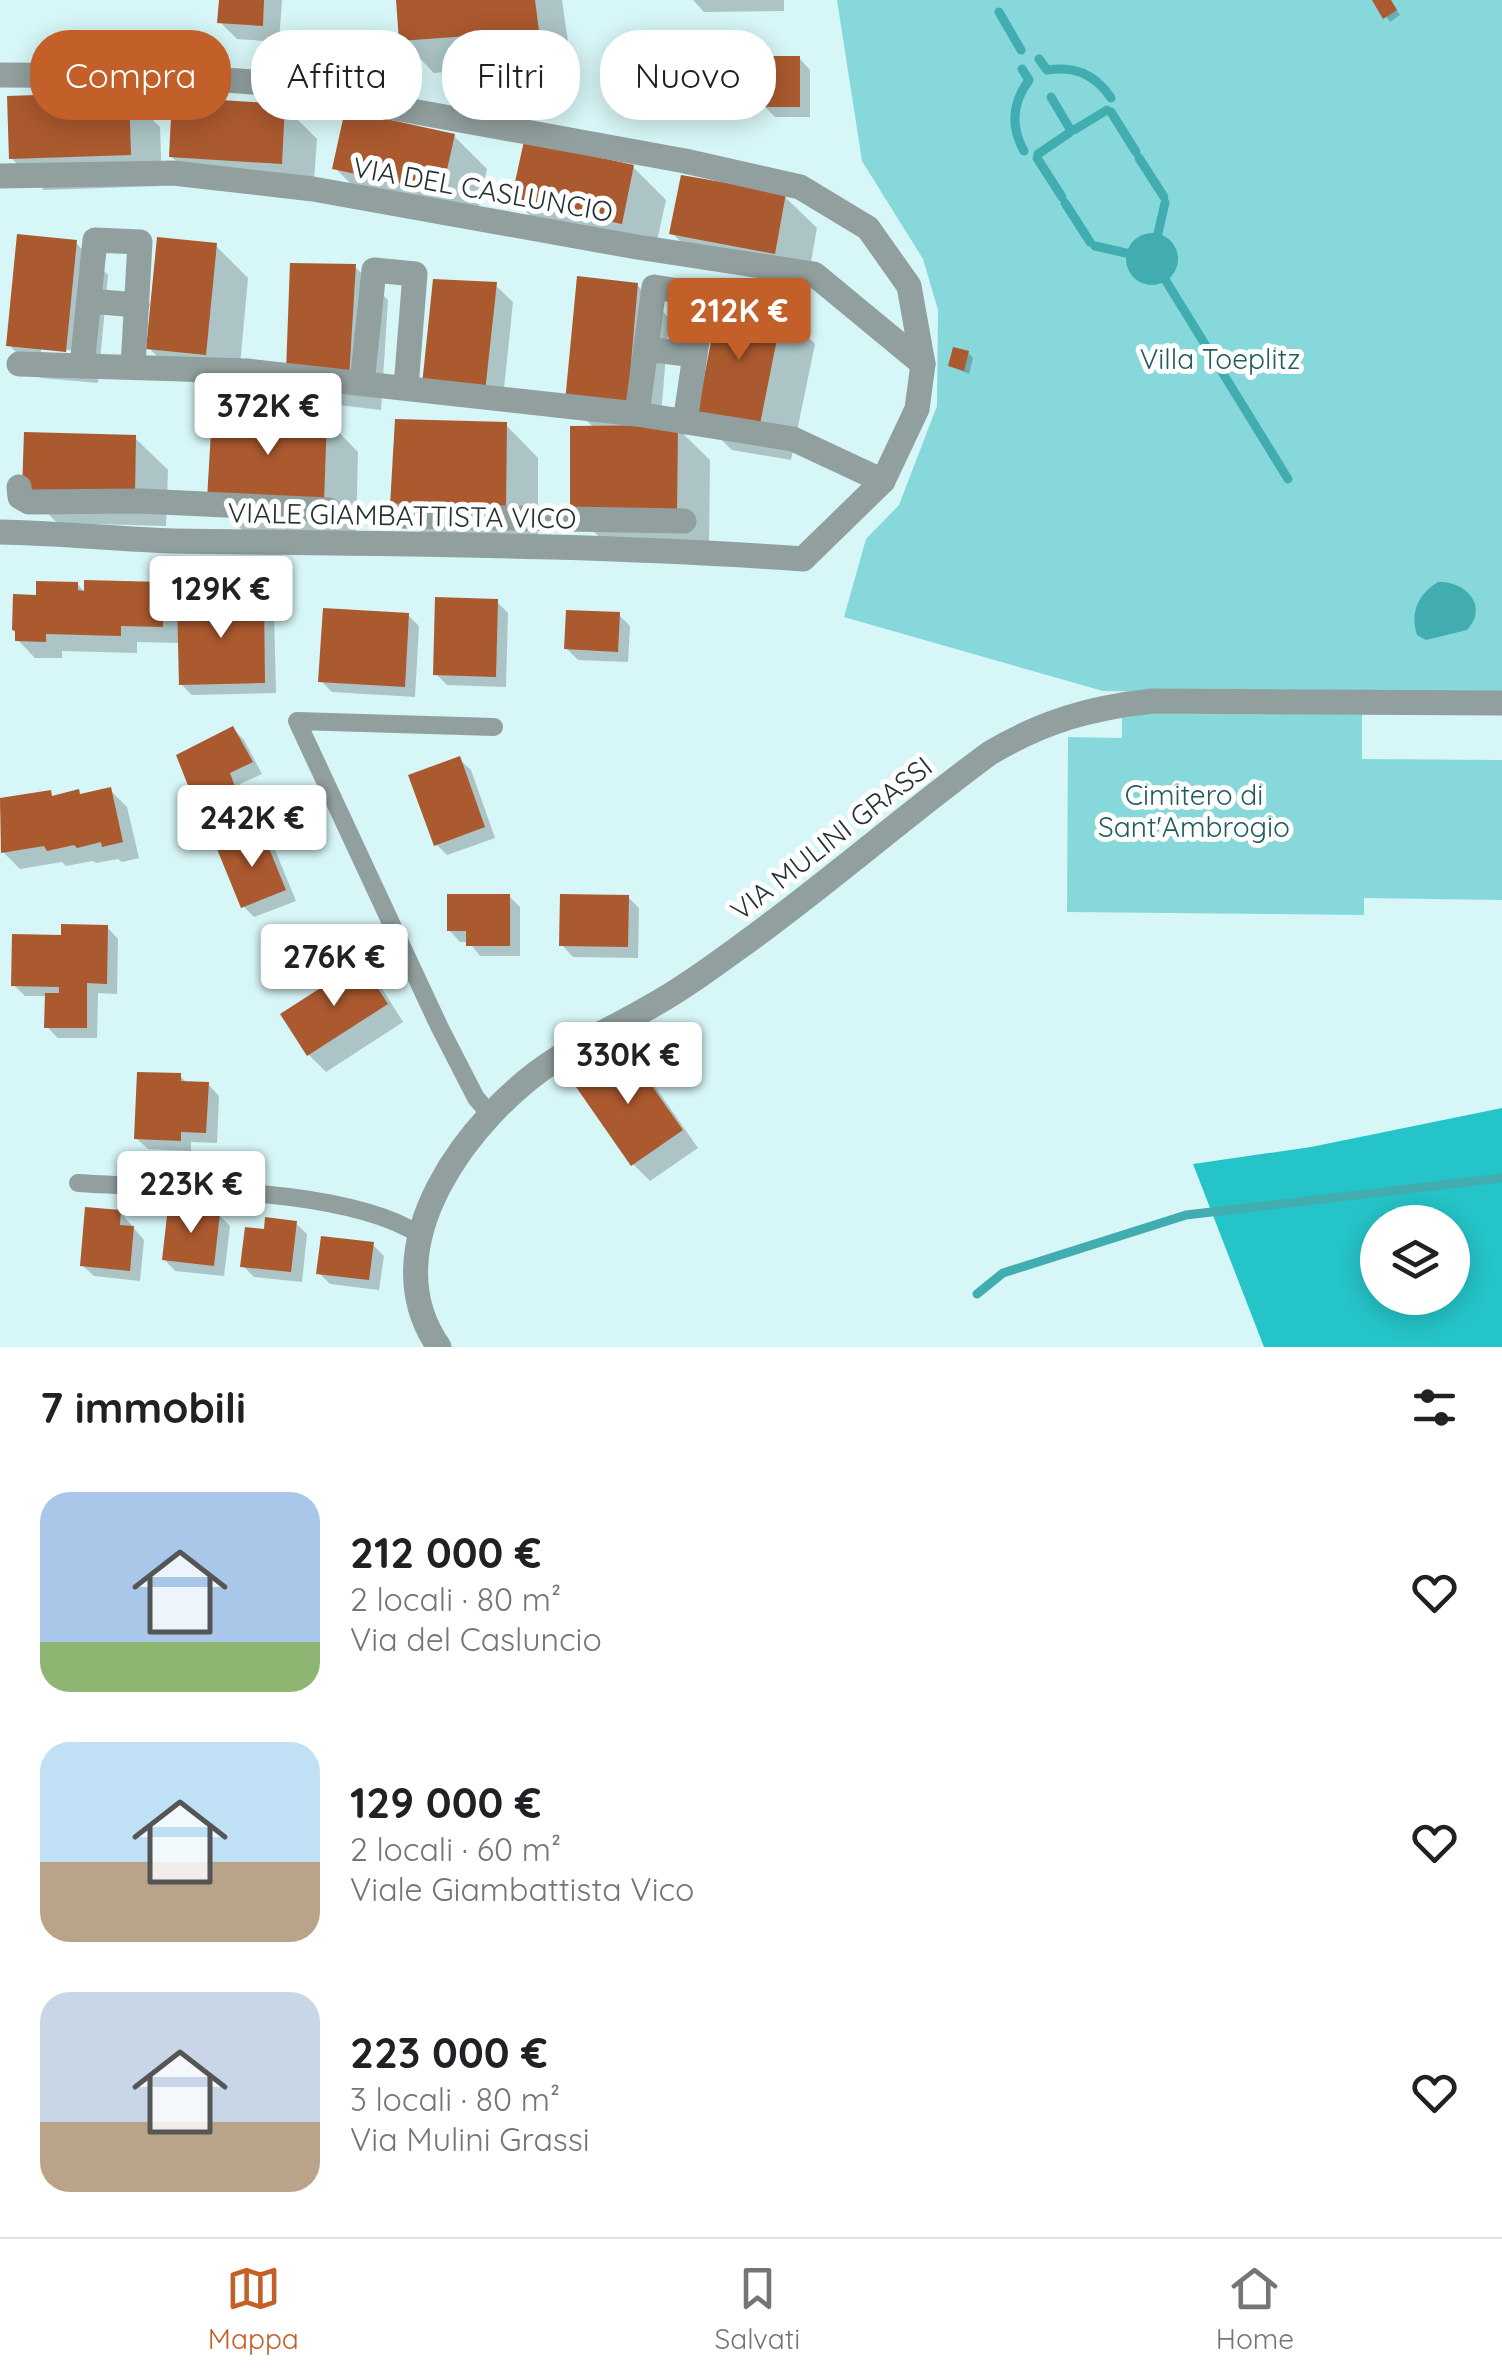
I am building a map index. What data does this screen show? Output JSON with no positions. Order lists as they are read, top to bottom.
{
  "streets": {
    "street": ["VIA DEL CASLUNCIO", "VIALE GIAMBATTISTA VICO", "VIA MULINI GRASSI"]
  },
  "parks": ["Villa Toeplitz", "Cimitero di Sant'Ambrogio"],
  "page": {
    "chip": [
      "Compra",
      "Affitta",
      "Filtri",
      "Nuovo"
    ],
    "price": [
      "212K €",
      "372K €",
      "129K €",
      "242K €",
      "276K €",
      "330K €",
      "223K €"
    ],
    "heading": "7 immobili",
    "list": [
      {
        "name": "212 000 €",
        "note": "2 locali · 80 m² · Via del Casluncio"
      },
      {
        "name": "129 000 €",
        "note": "2 locali · 60 m² · Viale Giambattista Vico"
      },
      {
        "name": "223 000 €",
        "note": "3 locali · 80 m² · Via Mulini Grassi"
      }
    ],
    "tabs": ["Mappa", "Salvati", "Home"]
  }
}
